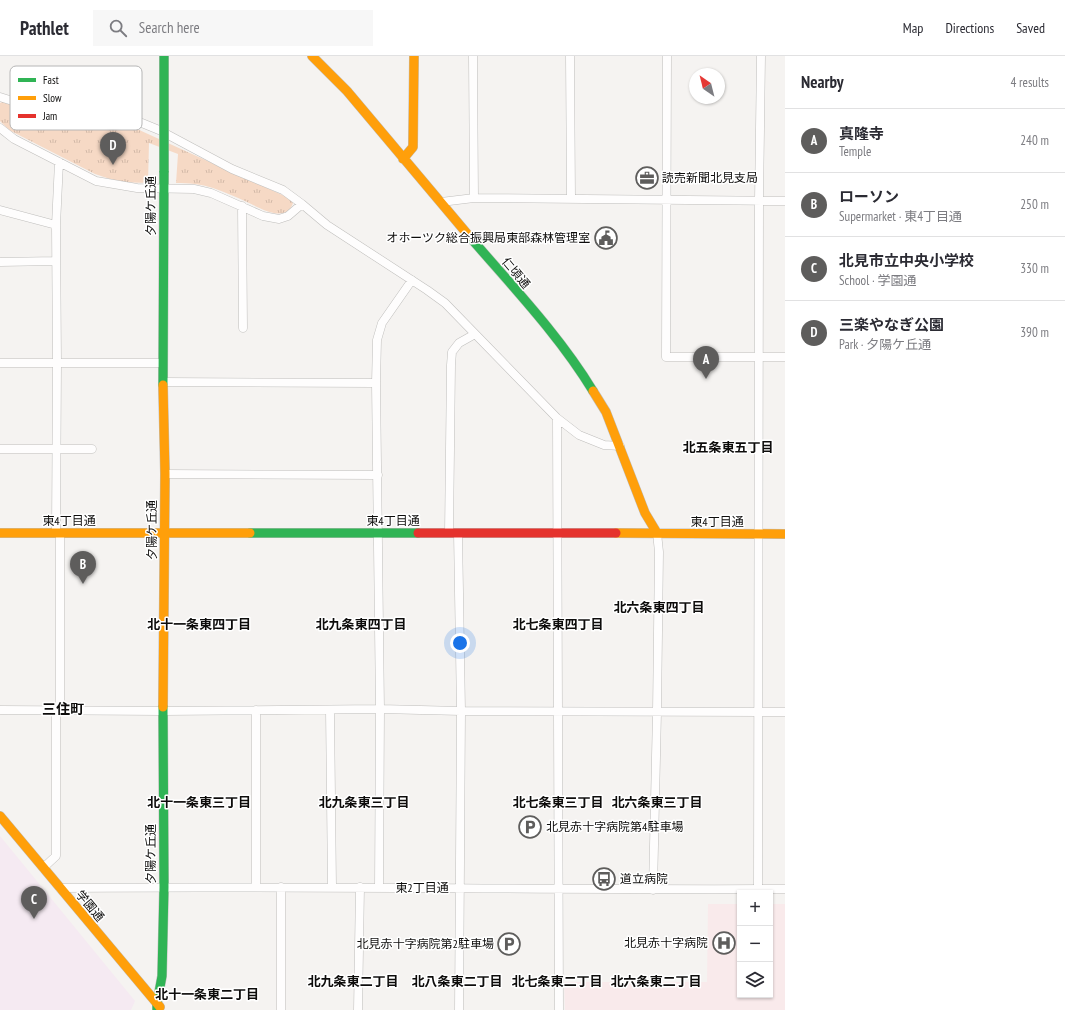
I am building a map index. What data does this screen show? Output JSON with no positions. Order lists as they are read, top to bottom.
{
  "streets": {
    "street": [
      "夕陽ケ丘通",
      "仁頃通",
      "東4丁目通",
      "東2丁目通",
      "学園通"
    ]
  },
  "crossings": [
    ["夕陽ケ丘通", "東4丁目通"],
    ["夕陽ケ丘通", "東2丁目通"],
    ["夕陽ケ丘通", "学園通"],
    ["仁頃通", "東4丁目通"],
    ["東2丁目通", "学園通"]
  ],
  "districts": [
    "北五条東五丁目",
    "北六条東四丁目",
    "北十一条東四丁目",
    "北九条東四丁目",
    "北七条東四丁目",
    "三住町",
    "北十一条東三丁目",
    "北九条東三丁目",
    "北七条東三丁目",
    "北六条東三丁目",
    "北九条東二丁目",
    "北八条東二丁目",
    "北七条東二丁目",
    "北六条東二丁目",
    "北十一条東二丁目"
  ],
  "places": {
    "office": ["読売新聞北見支局"],
    "public building": ["オホーツク総合振興局東部森林管理室"],
    "parking": ["北見赤十字病院第4駐車場", "北見赤十字病院第2駐車場"],
    "bus stop": ["道立病院"],
    "hospital": ["北見赤十字病院"]
  },
  "legend": ["Fast", "Slow", "Jam"],
  "north": "top left",
  "page": {
    "header": "Pathlet",
    "search": "Search here",
    "nav": ["Map", "Directions", "Saved"],
    "heading": ["Nearby", "4 results"],
    "list": [
      {
        "mark": "A",
        "name": "真隆寺",
        "note": "Temple",
        "value": "240 m"
      },
      {
        "mark": "B",
        "name": "ローソン",
        "note": "Supermarket · 東4丁目通",
        "value": "250 m"
      },
      {
        "mark": "C",
        "name": "北見市立中央小学校",
        "note": "School · 学園通",
        "value": "330 m"
      },
      {
        "mark": "D",
        "name": "三楽やなぎ公園",
        "note": "Park · 夕陽ケ丘通",
        "value": "390 m"
      }
    ],
    "pins": [
      "D",
      "A",
      "B",
      "C"
    ],
    "map_buttons": ["+", "−"]
  }
}
